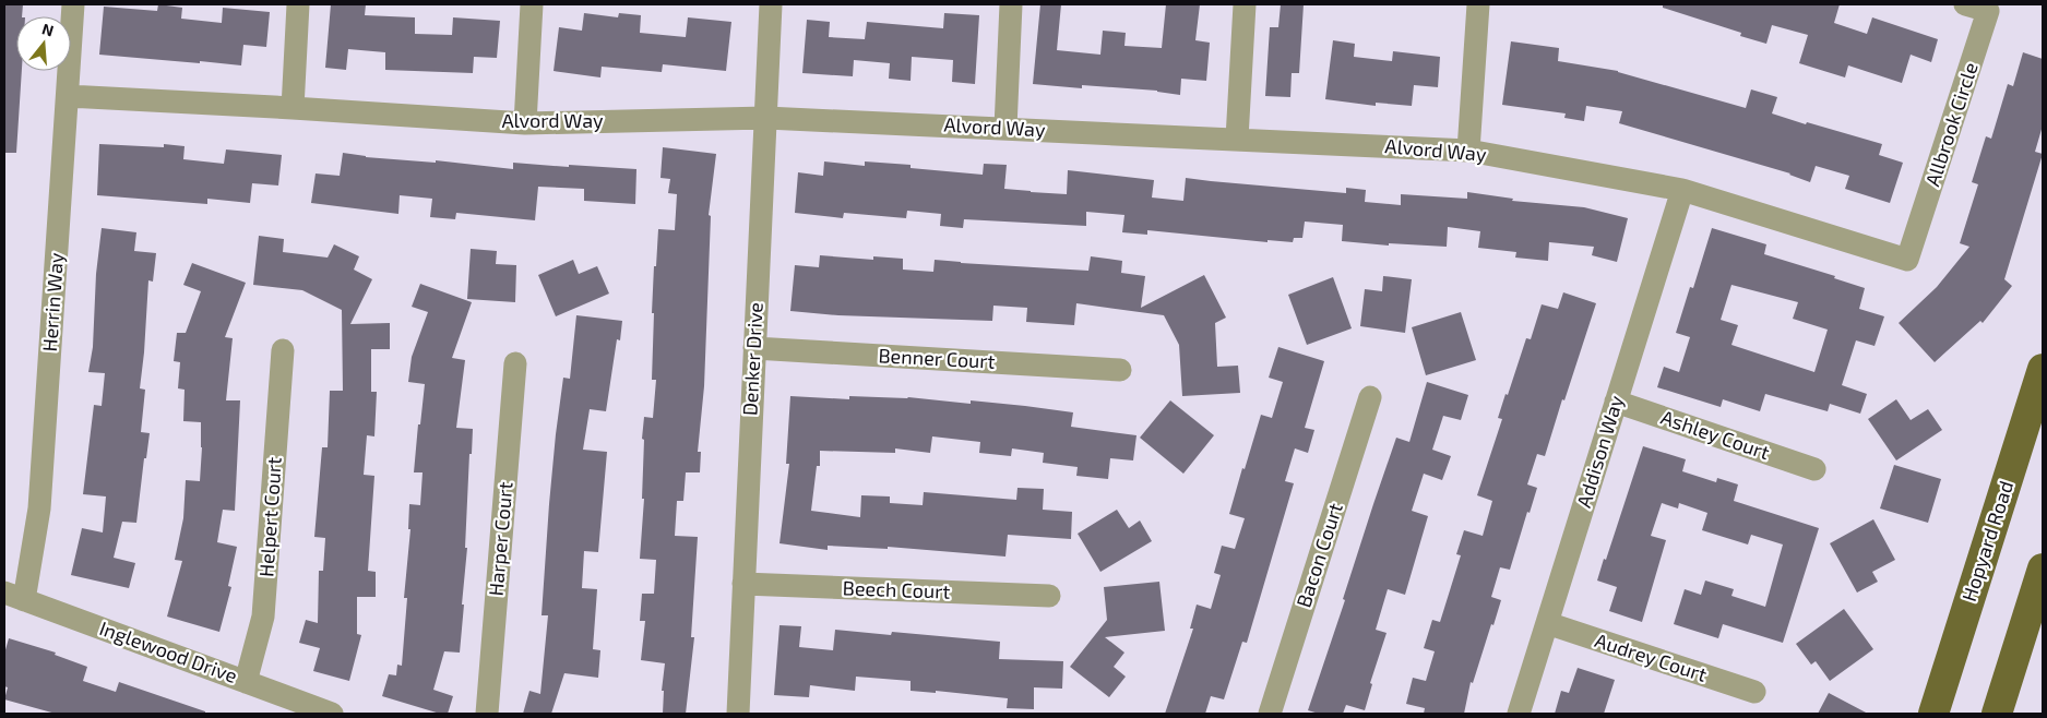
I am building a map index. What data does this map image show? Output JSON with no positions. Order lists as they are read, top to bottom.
{
  "streets": {
    "main road": ["Hopyard Road"],
    "street": [
      "Alvord Way",
      "Allbrook Circle",
      "Herrin Way",
      "Denker Drive",
      "Benner Court",
      "Ashley Court",
      "Addison Way",
      "Helpert Court",
      "Harper Court",
      "Bacon Court",
      "Beech Court",
      "Inglewood Drive",
      "Audrey Court"
    ]
  },
  "crossings": [
    ["Alvord Way", "Allbrook Circle"],
    ["Alvord Way", "Herrin Way"],
    ["Alvord Way", "Denker Drive"],
    ["Alvord Way", "Addison Way"],
    ["Herrin Way", "Inglewood Drive"],
    ["Denker Drive", "Benner Court"],
    ["Denker Drive", "Beech Court"],
    ["Ashley Court", "Addison Way"],
    ["Addison Way", "Audrey Court"],
    ["Helpert Court", "Inglewood Drive"]
  ],
  "north": "top"
}
